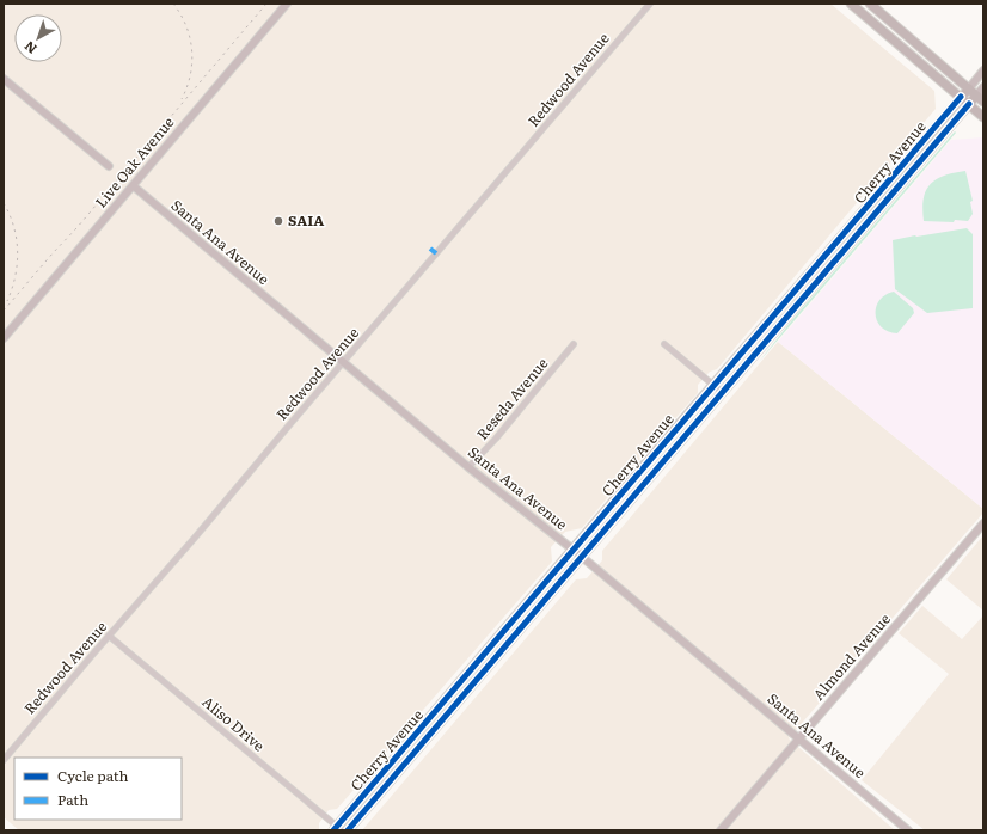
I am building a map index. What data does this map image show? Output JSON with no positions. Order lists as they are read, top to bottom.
{
  "streets": {
    "main road": ["Cherry Avenue"],
    "street": [
      "Redwood Avenue",
      "Live Oak Avenue",
      "Santa Ana Avenue",
      "Reseda Avenue",
      "Almond Avenue",
      "Aliso Drive"
    ]
  },
  "crossings": [
    ["Redwood Avenue", "Santa Ana Avenue"],
    ["Redwood Avenue", "Aliso Drive"],
    ["Live Oak Avenue", "Santa Ana Avenue"],
    ["Cherry Avenue", "Santa Ana Avenue"],
    ["Cherry Avenue", "Aliso Drive"],
    ["Santa Ana Avenue", "Reseda Avenue"],
    ["Santa Ana Avenue", "Almond Avenue"]
  ],
  "places": ["SAIA"],
  "legend": ["Cycle path", "Path"],
  "north": "bottom left"
}
